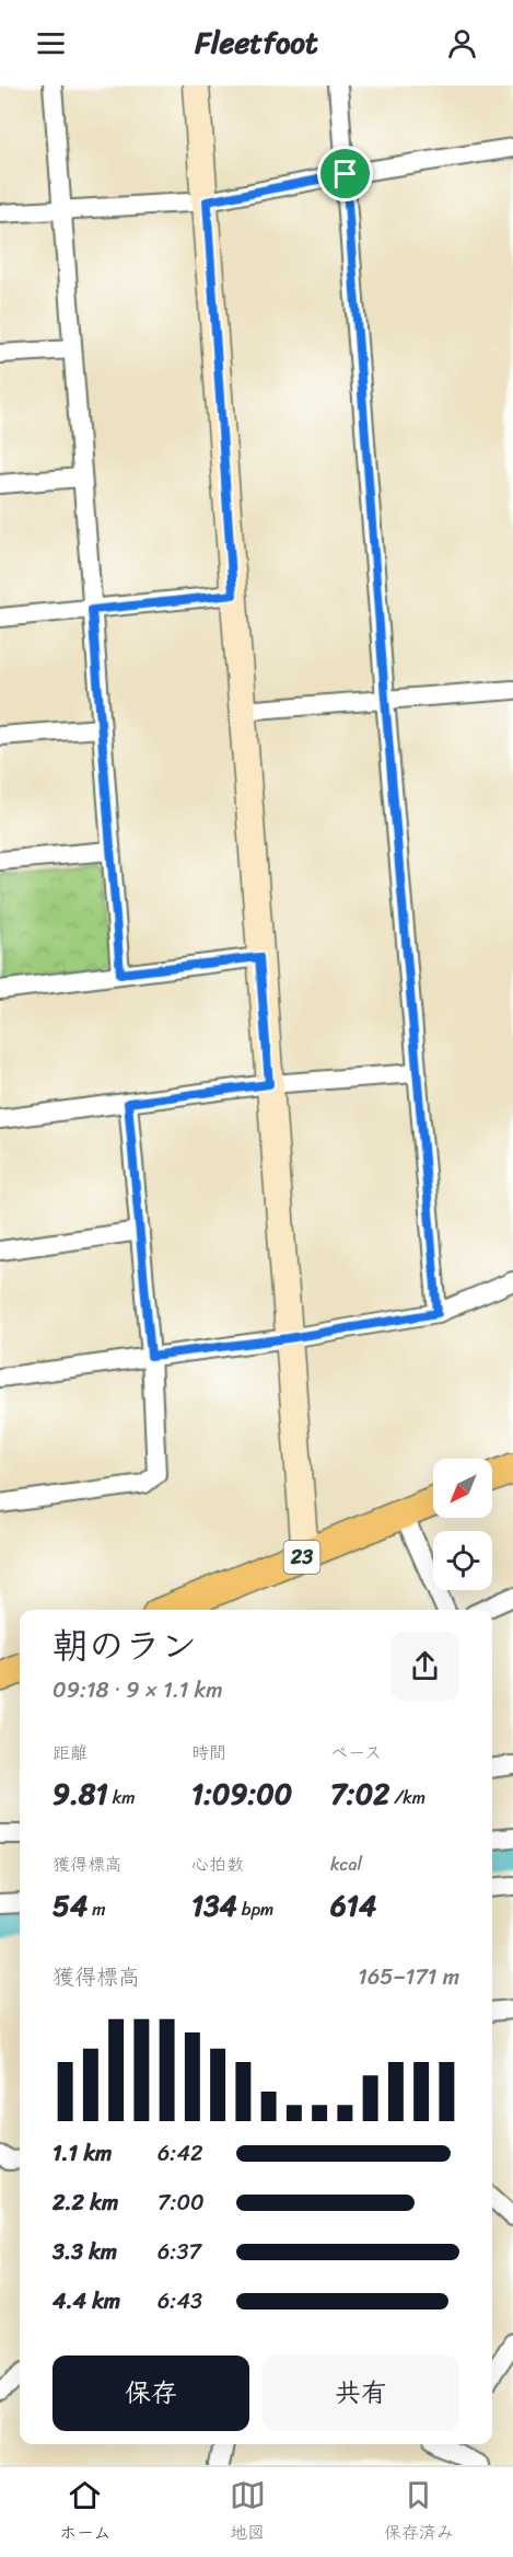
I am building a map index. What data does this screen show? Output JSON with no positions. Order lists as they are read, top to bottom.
{
  "streets": {
    "main road": ["23"]
  },
  "north": "bottom left",
  "page": {
    "header": "Fleetfoot",
    "heading": ["朝のラン", "09:18 · 9 × 1.1 km"],
    "stats": [
      ["距離", "9.81 km"],
      ["時間", "1:09:00"],
      ["ペース", "7:02 /km"],
      ["獲得標高", "54 m"],
      ["心拍数", "134 bpm"],
      ["kcal", "614"]
    ],
    "chart": ["獲得標高", "165–171 m"],
    "list": [
      {
        "name": "1.1 km",
        "note": "6:42"
      },
      {
        "name": "2.2 km",
        "note": "7:00"
      },
      {
        "name": "3.3 km",
        "note": "6:37"
      },
      {
        "name": "4.4 km",
        "note": "6:43"
      }
    ],
    "buttons": ["保存", "共有"],
    "tabs": ["ホーム", "地図", "保存済み"]
  }
}
